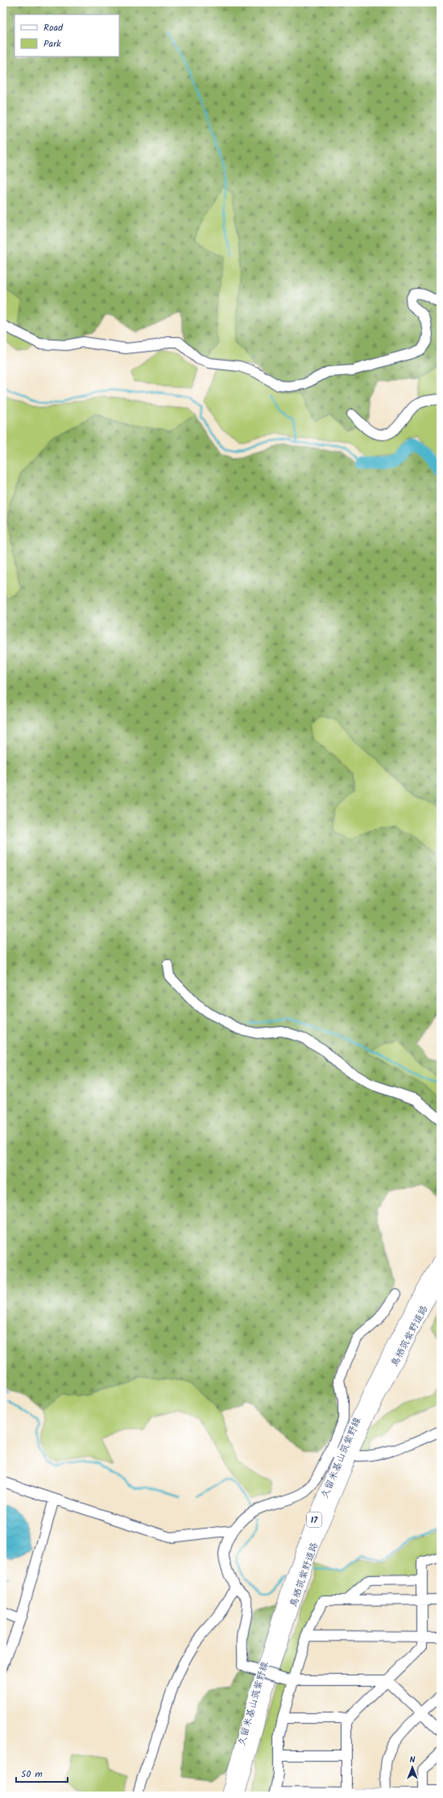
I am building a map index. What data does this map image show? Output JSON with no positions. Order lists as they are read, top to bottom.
{
  "streets": {
    "main road": ["鳥栖筑紫野道路", "久留米基山筑紫野線", "17"]
  },
  "legend": ["Road", "Park"],
  "scale_bar": "50 m",
  "north": "top"
}
